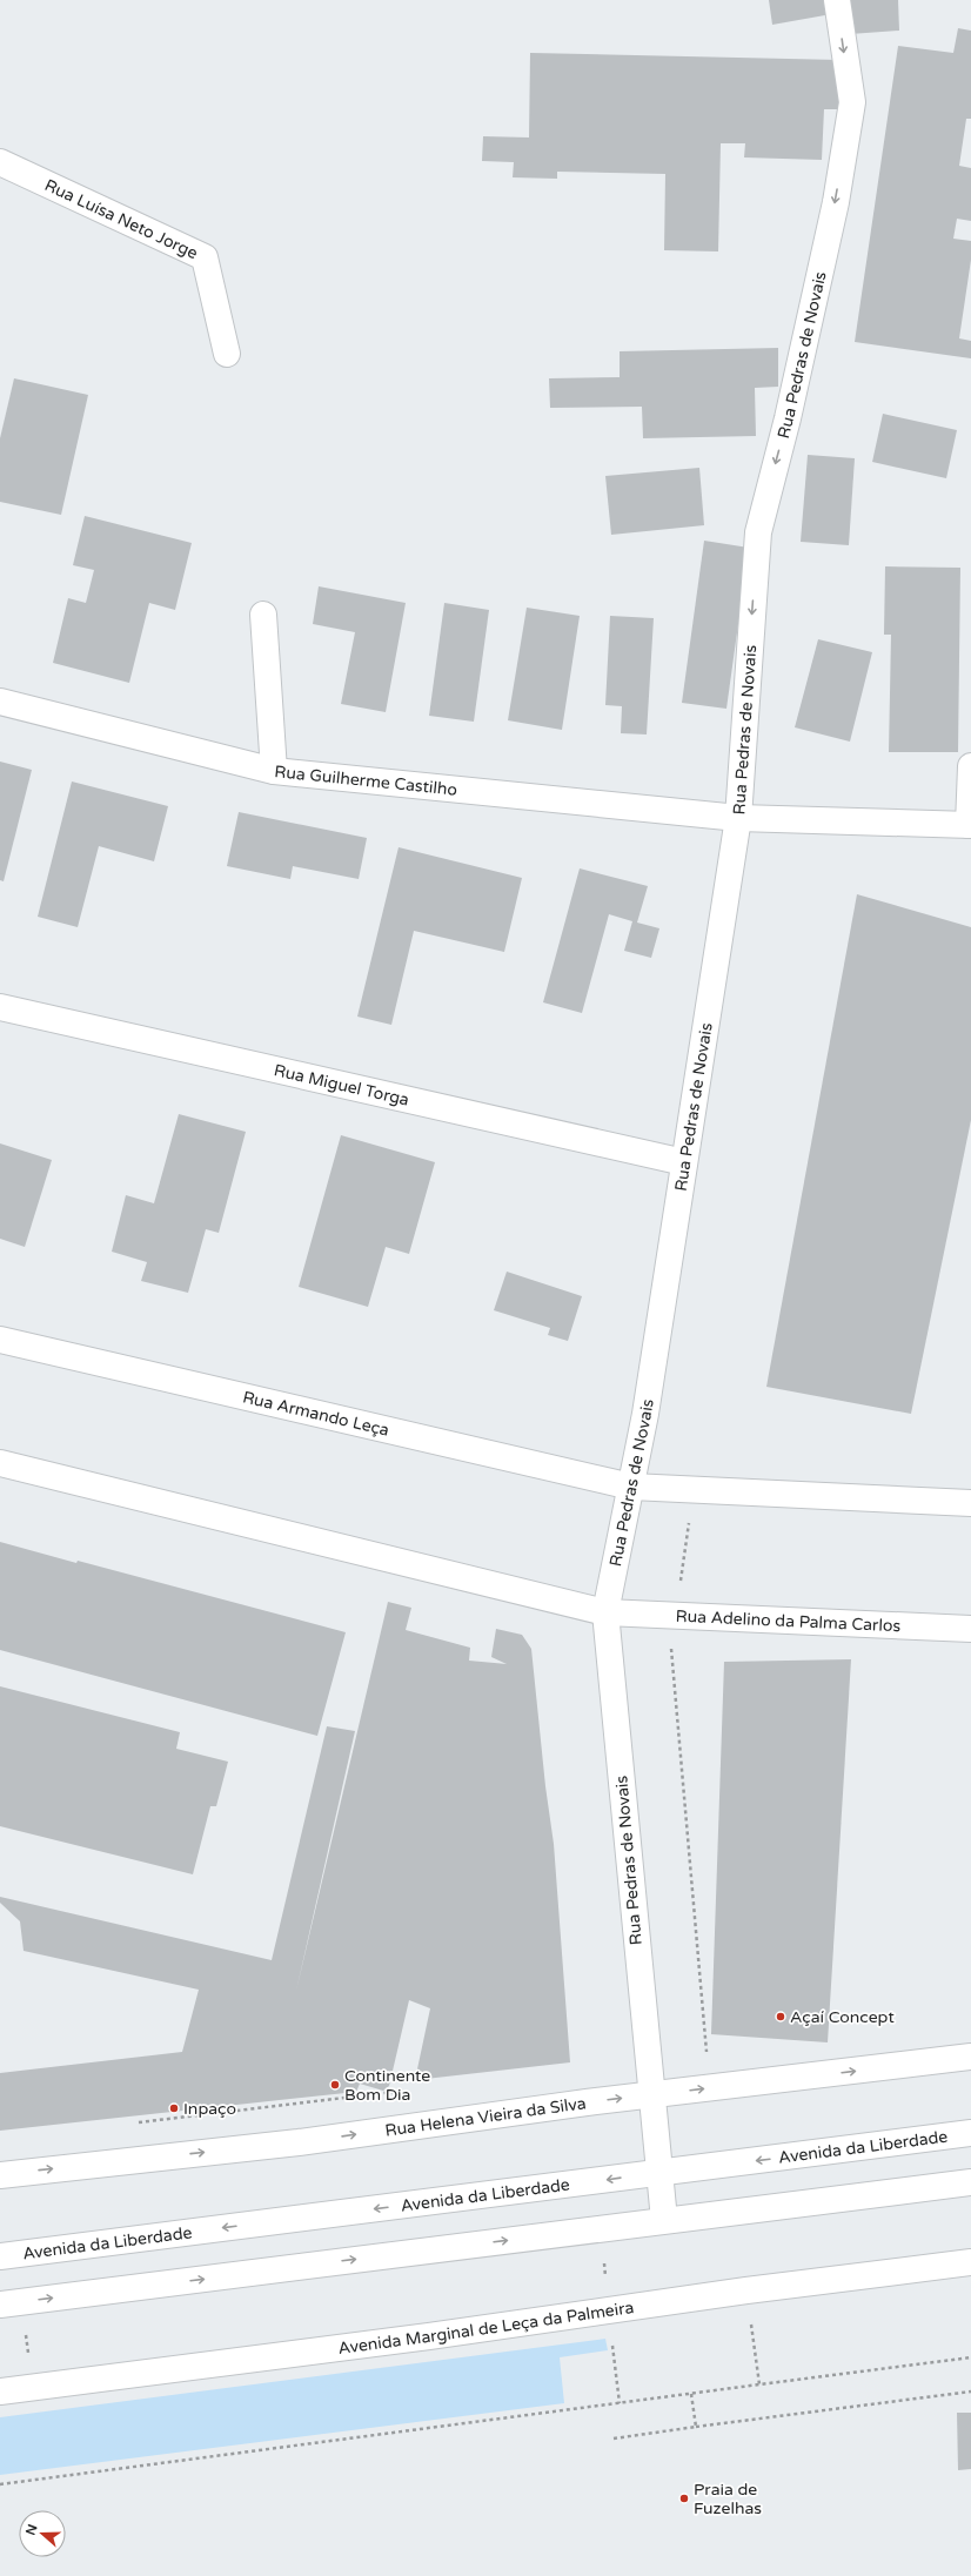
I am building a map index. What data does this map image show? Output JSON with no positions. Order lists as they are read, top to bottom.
{
  "streets": {
    "street": [
      "Rua Luísa Neto Jorge",
      "Rua Pedras de Novais",
      "Rua Guilherme Castilho",
      "Rua Miguel Torga",
      "Rua Armando Leça",
      "Rua Adelino da Palma Carlos",
      "Rua Helena Vieira da Silva",
      "Avenida da Liberdade",
      "Avenida Marginal de Leça da Palmeira"
    ]
  },
  "crossings": [
    ["Rua Pedras de Novais", "Rua Guilherme Castilho"],
    ["Rua Pedras de Novais", "Rua Miguel Torga"],
    ["Rua Pedras de Novais", "Rua Armando Leça"],
    ["Rua Pedras de Novais", "Rua Adelino da Palma Carlos"],
    ["Rua Pedras de Novais", "Rua Helena Vieira da Silva"],
    ["Rua Pedras de Novais", "Avenida da Liberdade"]
  ],
  "one_way": ["Rua Pedras de Novais"],
  "places": [
    "Açaí Concept",
    "Continente Bom Dia",
    "Inpaço",
    "Praia de Fuzelhas"
  ],
  "north": "left"
}
